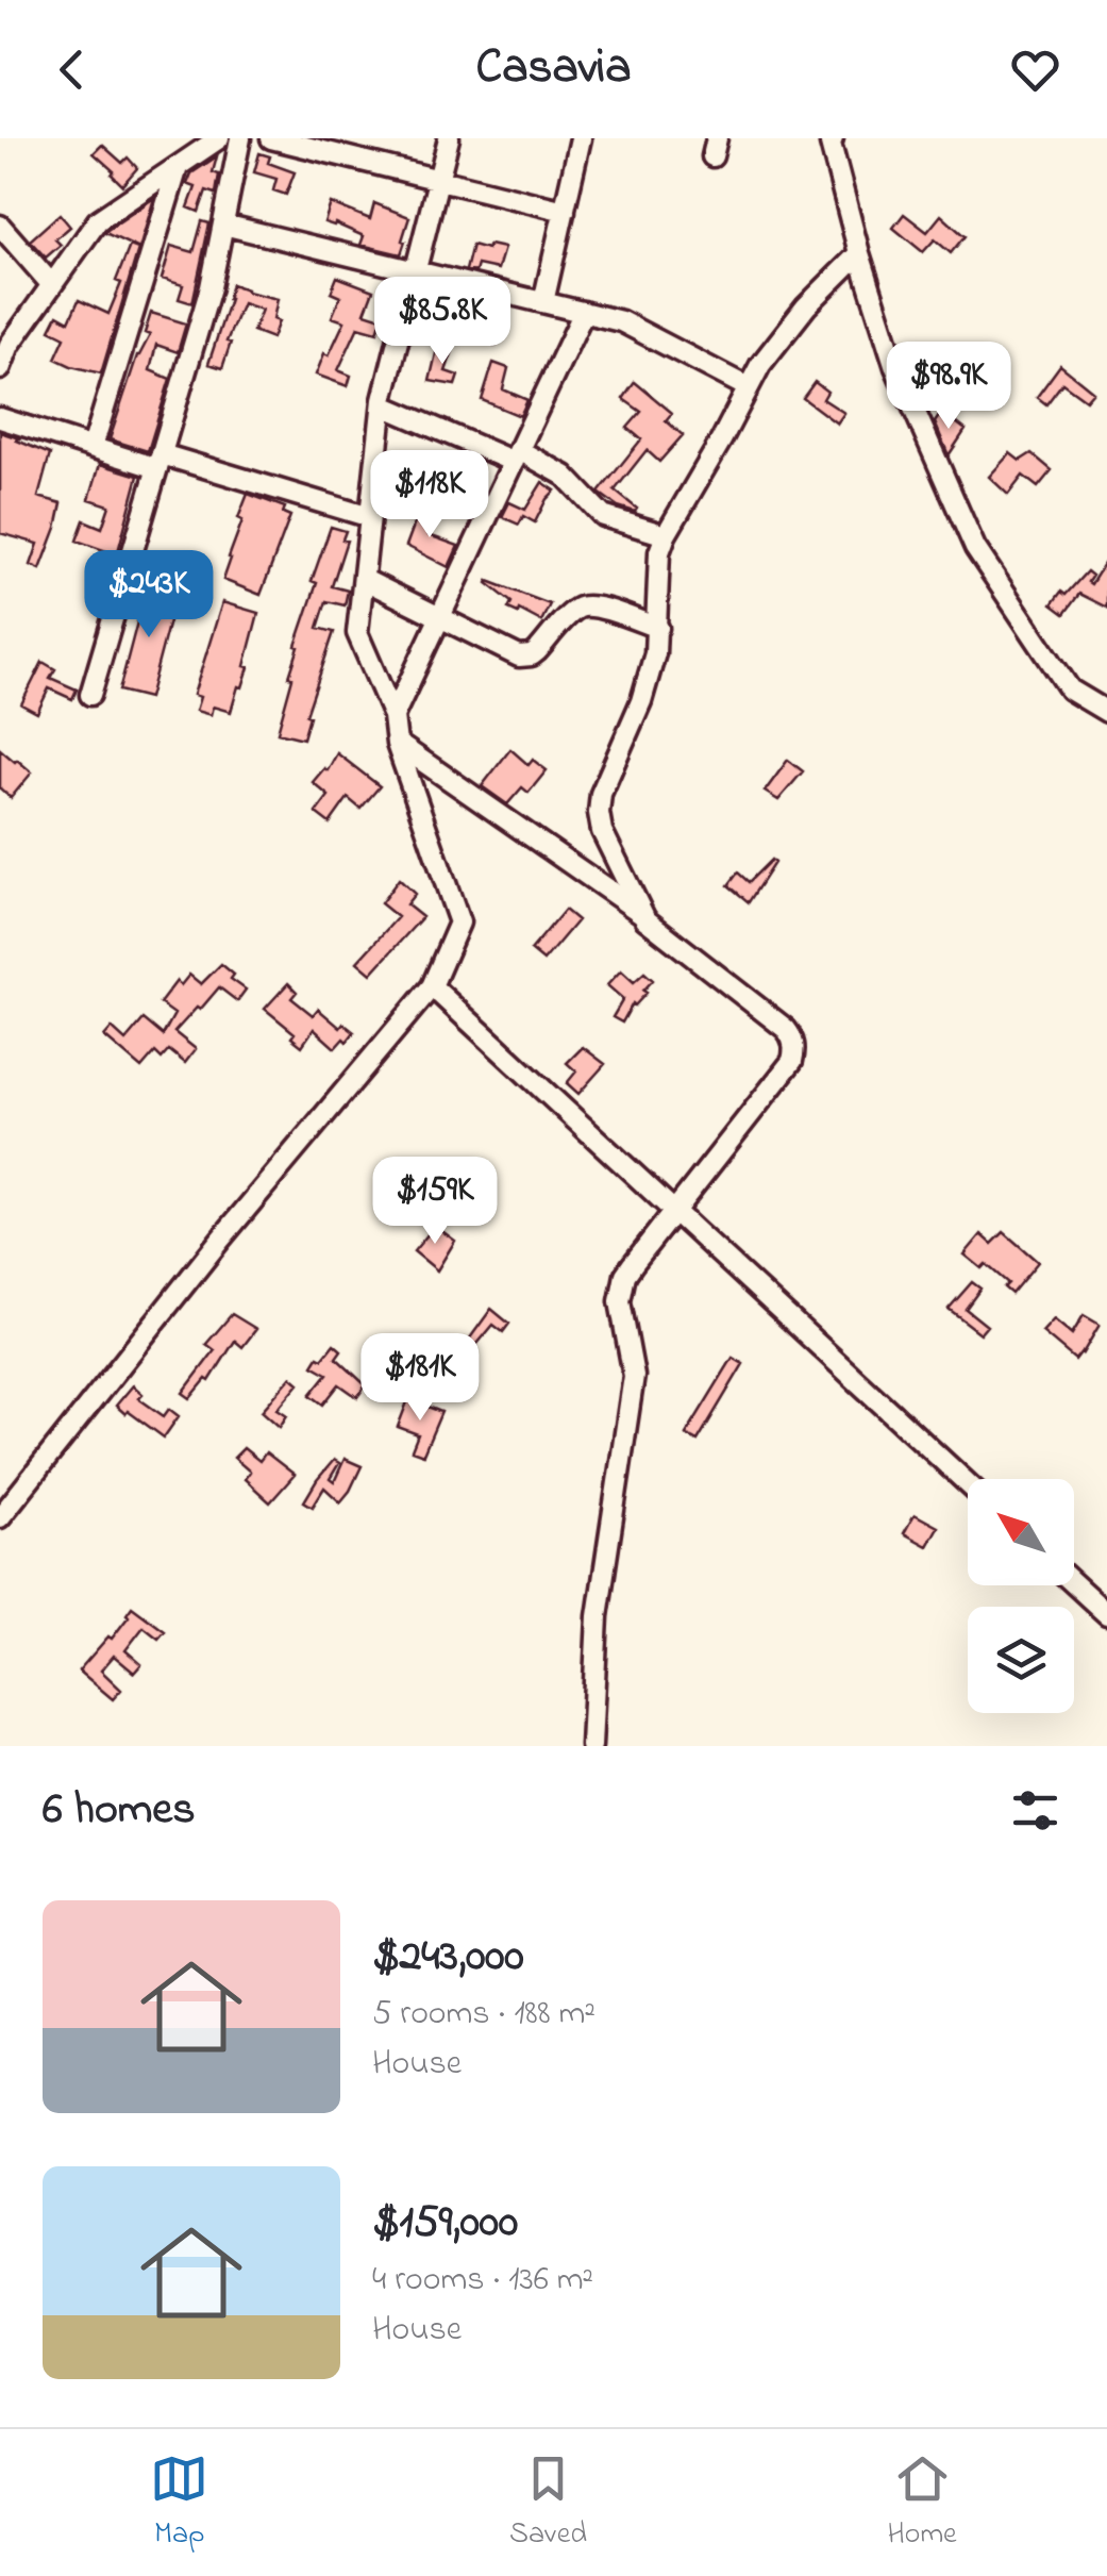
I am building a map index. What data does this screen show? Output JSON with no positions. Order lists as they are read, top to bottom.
{
  "north": "top left",
  "page": {
    "header": "Casavia",
    "price": [
      "$85.8K",
      "$98.9K",
      "$118K",
      "$243K",
      "$159K",
      "$181K"
    ],
    "heading": "6 homes",
    "list": [
      {
        "name": "$243,000",
        "note": "5 rooms · 188 m² · House"
      },
      {
        "name": "$159,000",
        "note": "4 rooms · 136 m² · House"
      }
    ],
    "tabs": ["Map", "Saved", "Home"]
  }
}
